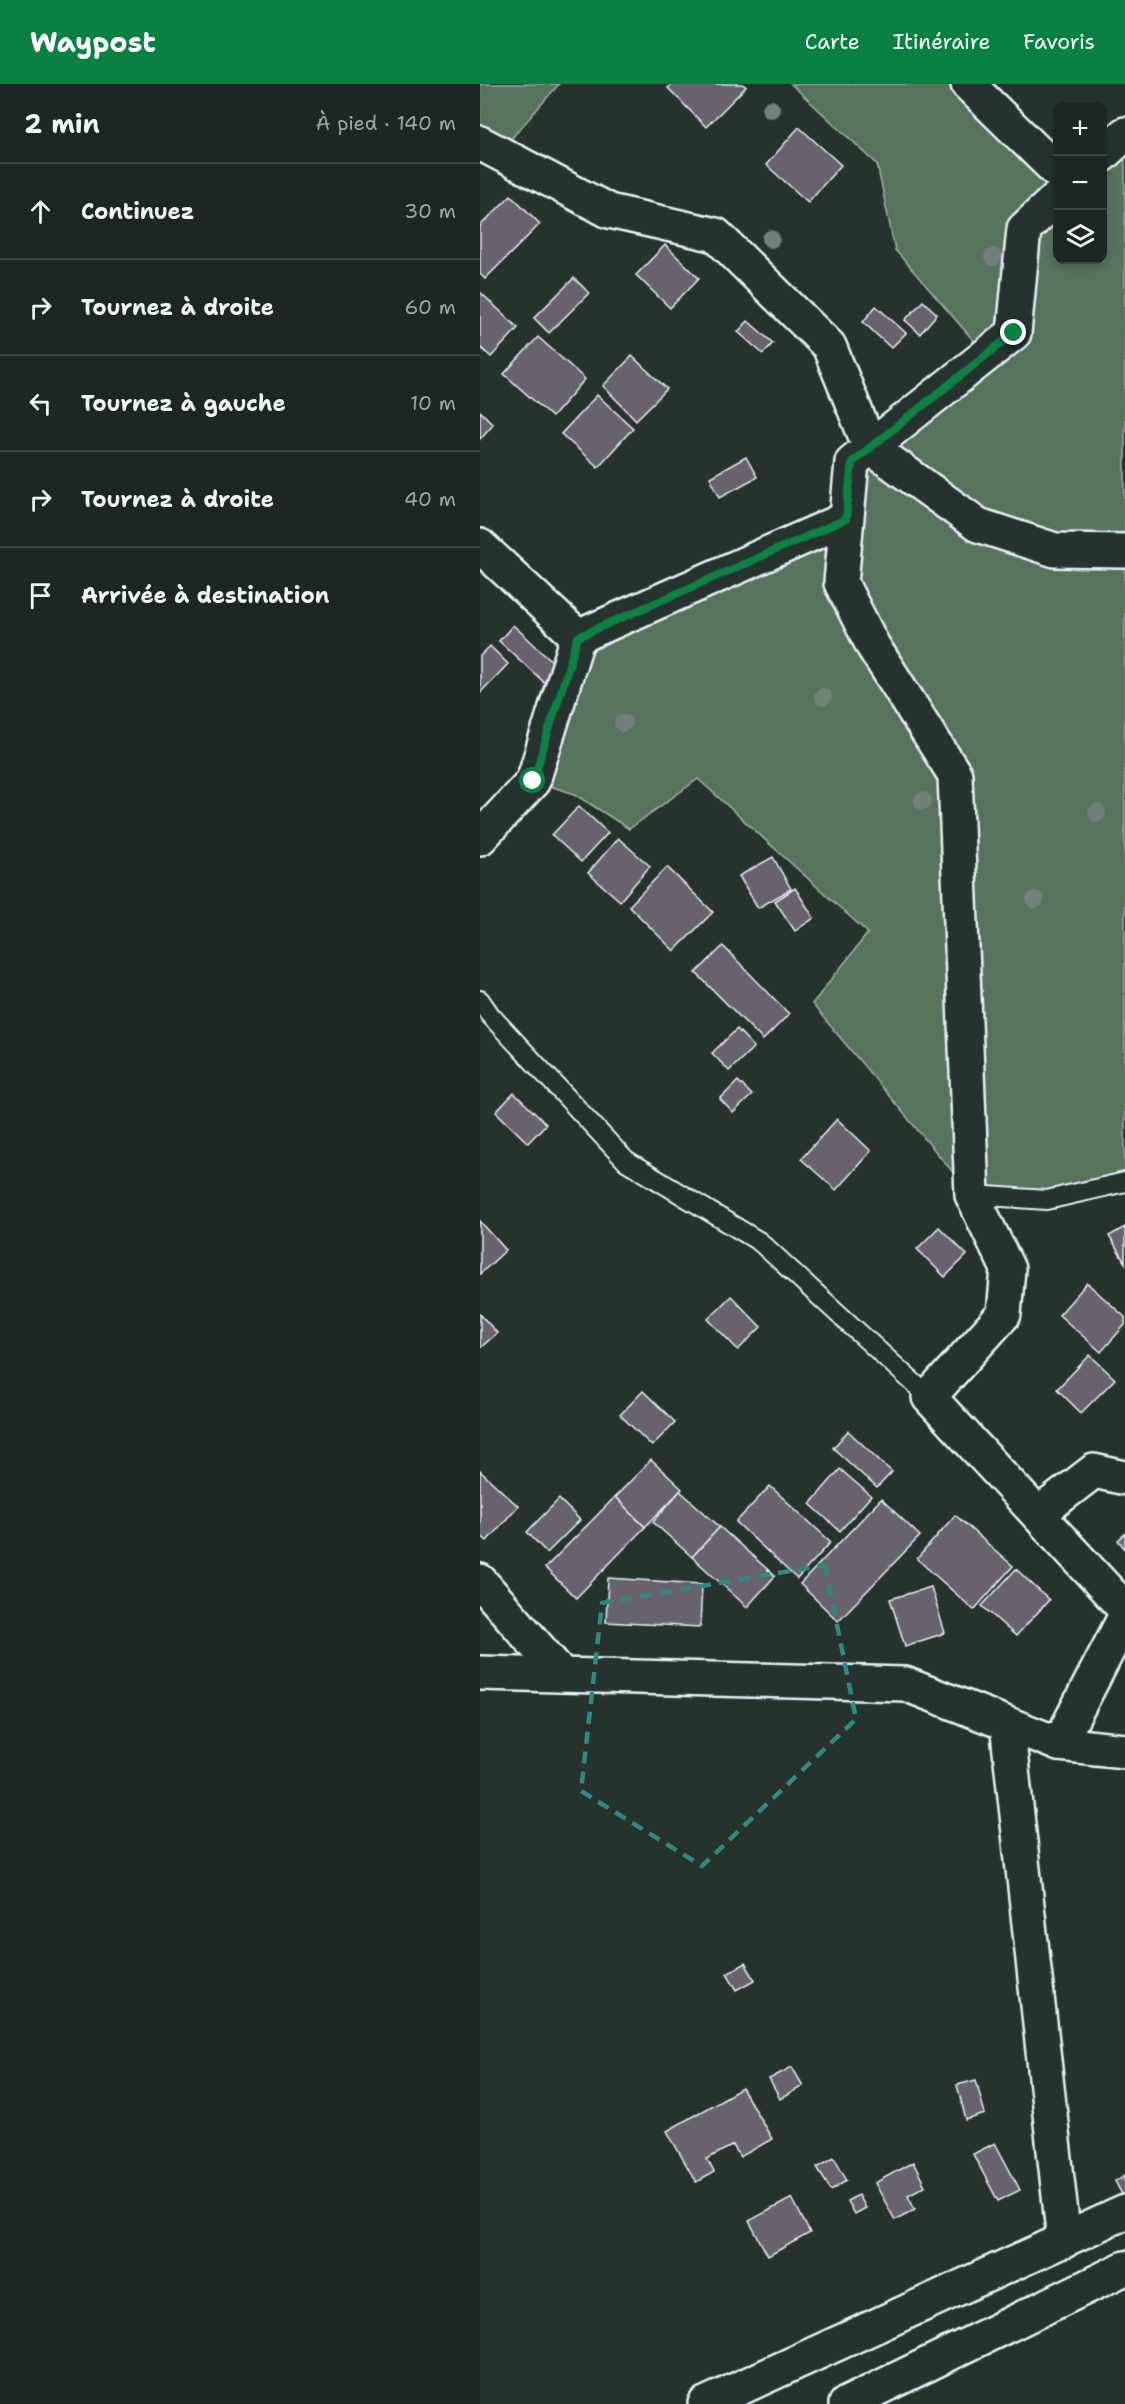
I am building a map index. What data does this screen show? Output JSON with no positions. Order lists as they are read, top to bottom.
{
  "page": {
    "header": "Waypost",
    "nav": ["Carte", "Itinéraire", "Favoris"],
    "heading": ["2 min", "À pied · 140 m"],
    "map_buttons": ["+", "−"],
    "list": [
      ["Continuez", "30 m"],
      ["Tournez à droite", "60 m"],
      ["Tournez à gauche", "10 m"],
      ["Tournez à droite", "40 m"],
      "Arrivée à destination"
    ]
  }
}
